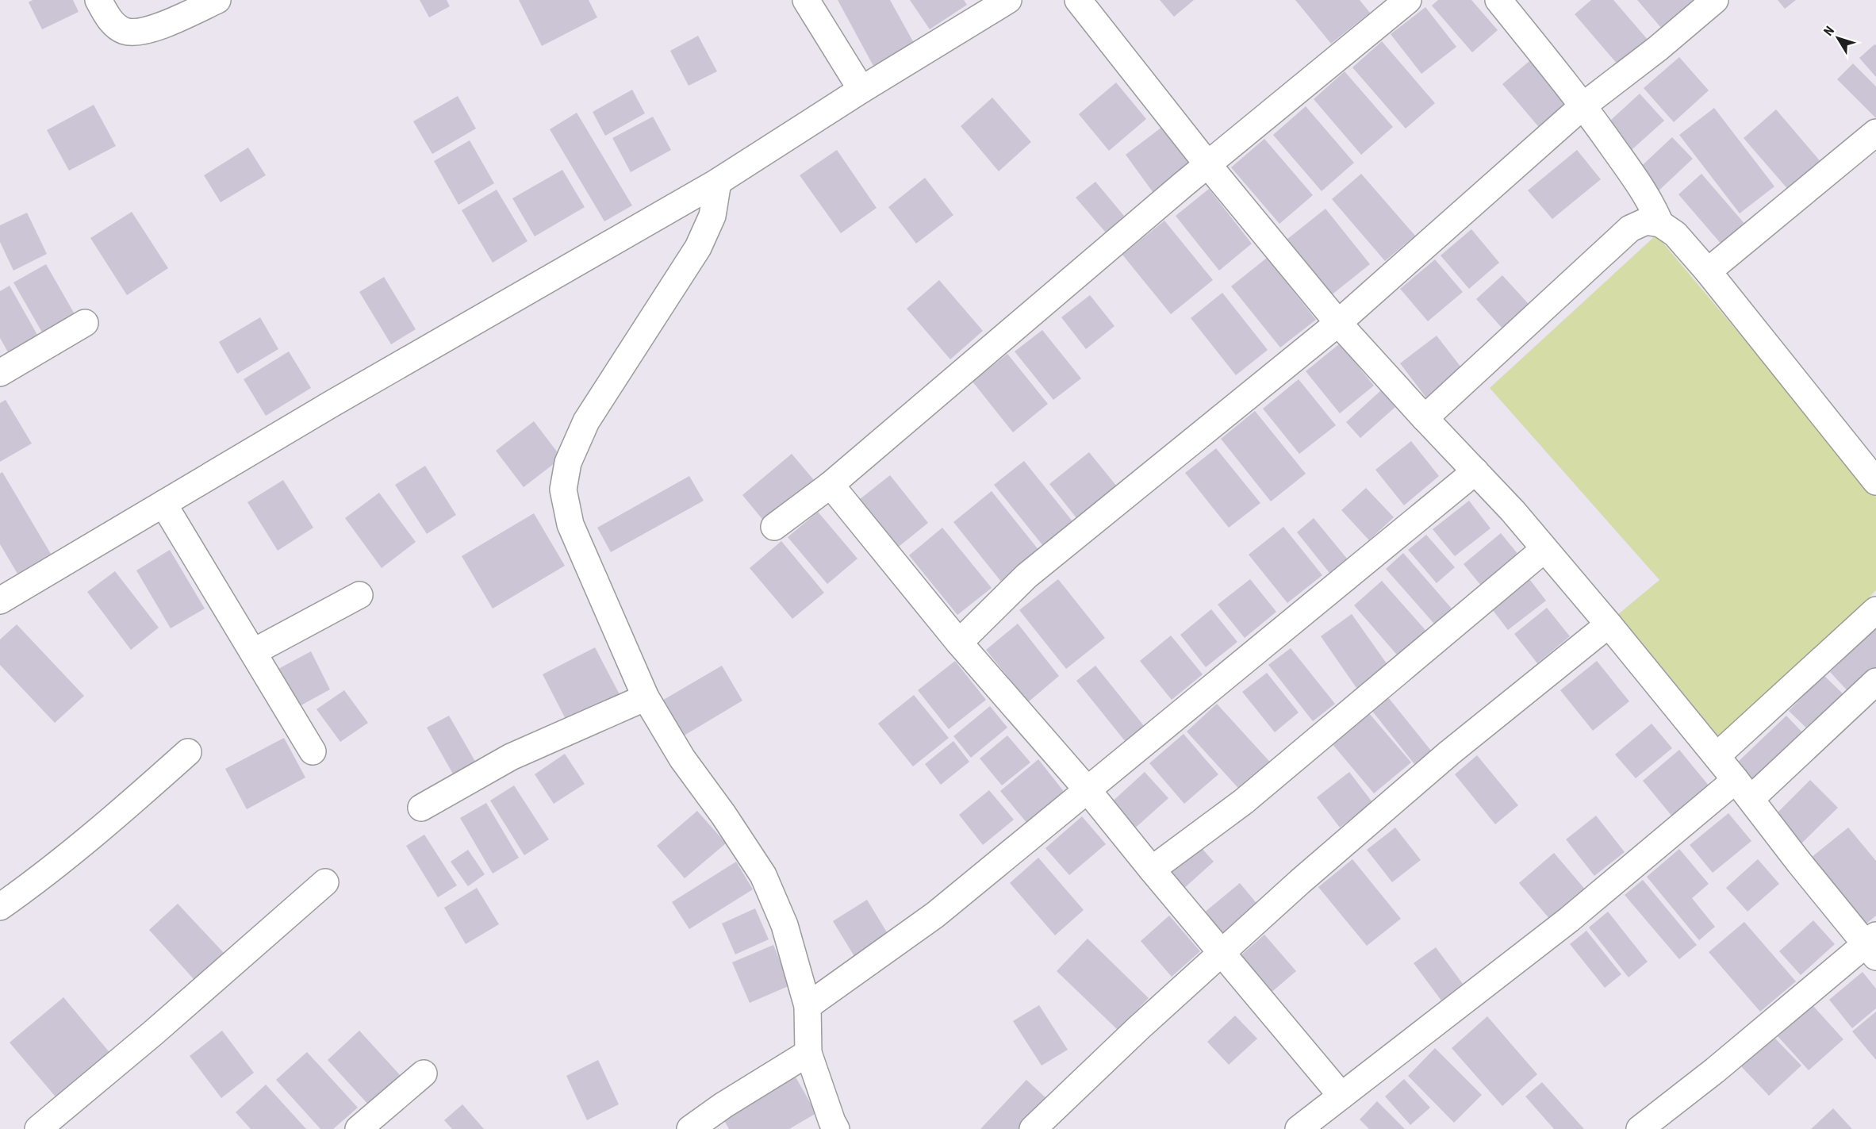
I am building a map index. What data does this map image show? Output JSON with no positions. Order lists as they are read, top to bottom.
{
  "north": "top left"
}
